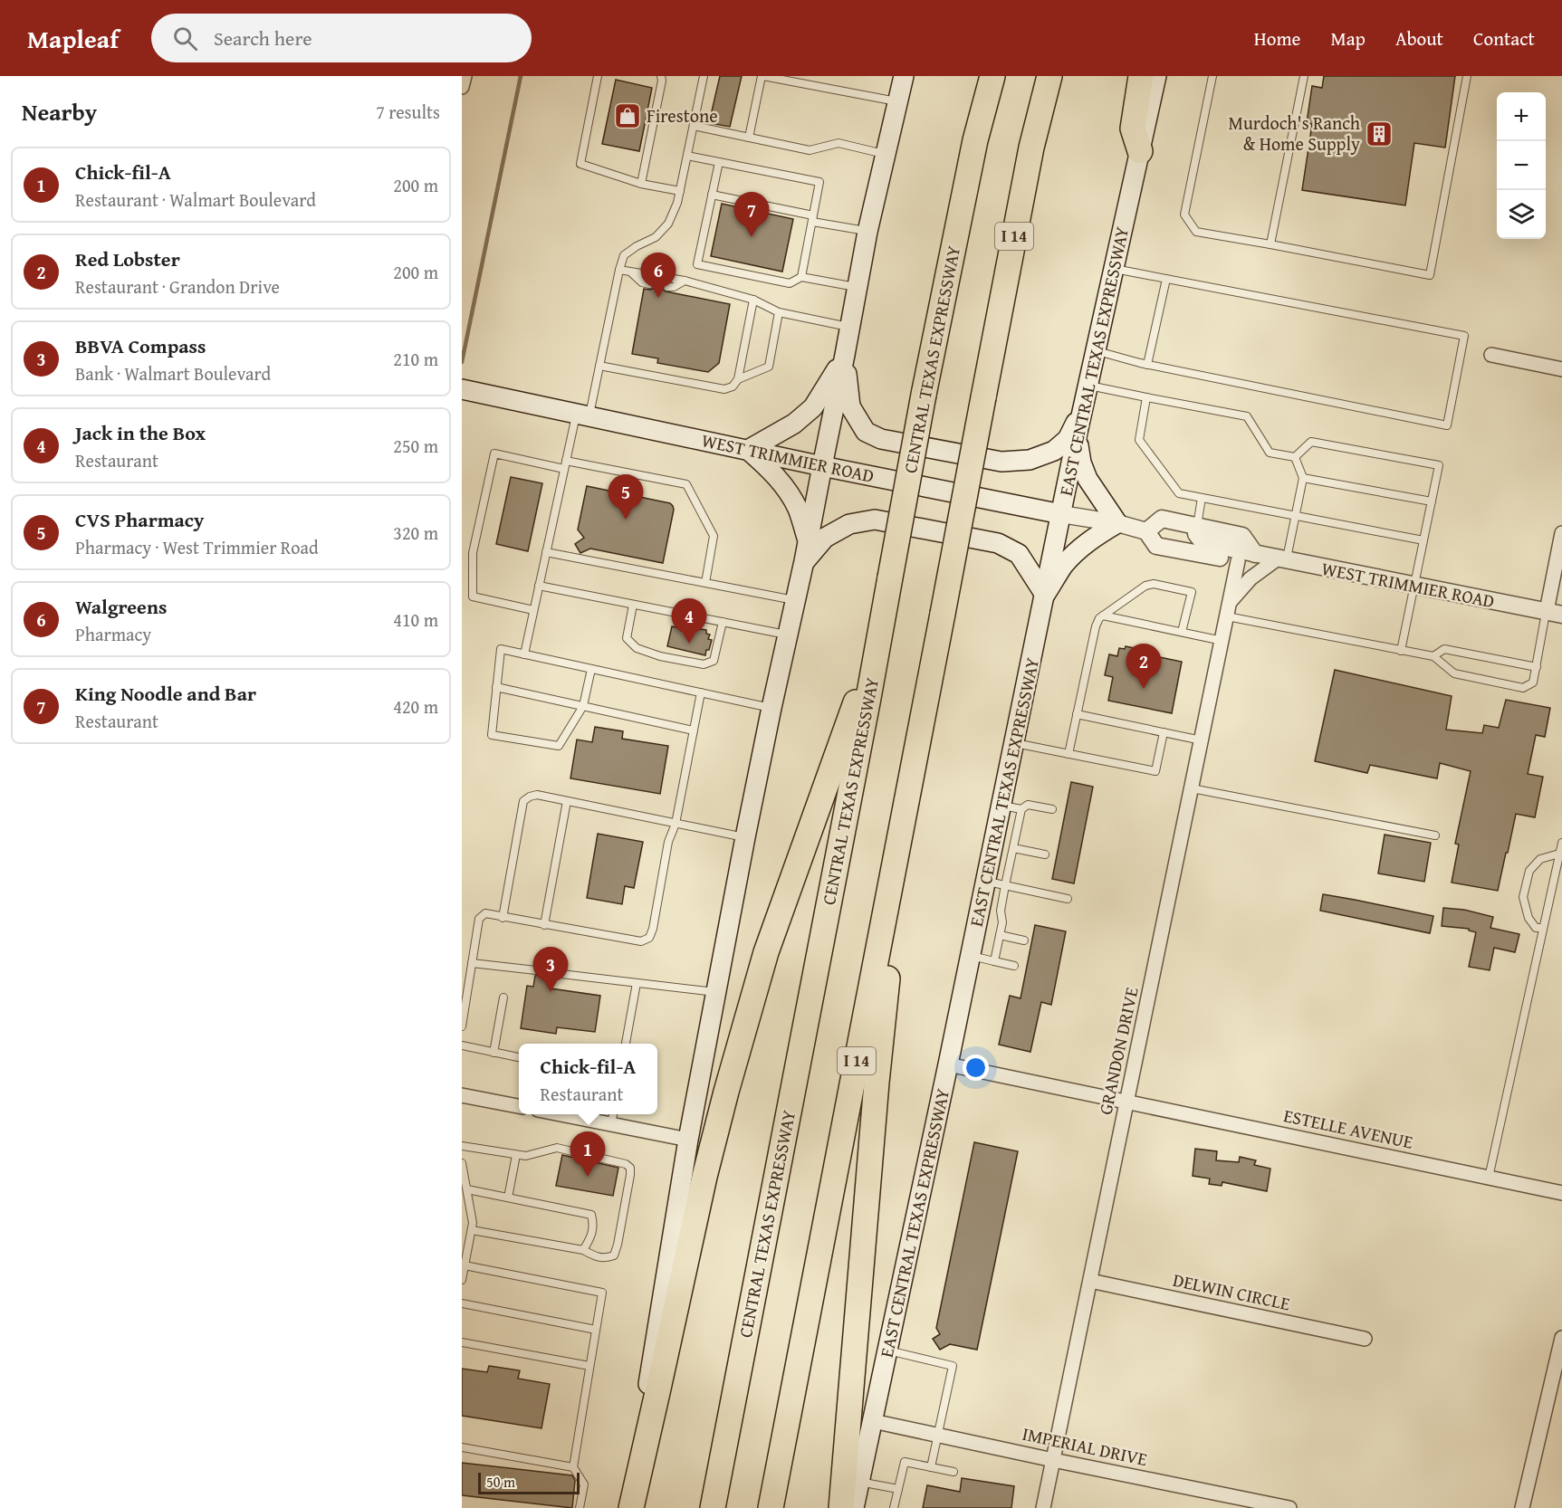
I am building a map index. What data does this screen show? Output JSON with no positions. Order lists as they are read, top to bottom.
{
  "streets": {
    "highway": ["I 14", "CENTRAL TEXAS EXPRESSWAY"],
    "main road": ["EAST CENTRAL TEXAS EXPRESSWAY", "WEST TRIMMIER ROAD"],
    "street": [
      "GRANDON DRIVE",
      "ESTELLE AVENUE",
      "DELWIN CIRCLE",
      "IMPERIAL DRIVE"
    ]
  },
  "crossings": [
    ["EAST CENTRAL TEXAS EXPRESSWAY", "WEST TRIMMIER ROAD"],
    ["EAST CENTRAL TEXAS EXPRESSWAY", "ESTELLE AVENUE"],
    ["EAST CENTRAL TEXAS EXPRESSWAY", "IMPERIAL DRIVE"],
    ["WEST TRIMMIER ROAD", "GRANDON DRIVE"],
    ["GRANDON DRIVE", "ESTELLE AVENUE"],
    ["GRANDON DRIVE", "DELWIN CIRCLE"],
    ["GRANDON DRIVE", "IMPERIAL DRIVE"]
  ],
  "places": {
    "shop": ["Firestone"],
    "building": ["Murdoch's Ranch & Home Supply"]
  },
  "scale_bar": "50 m",
  "page": {
    "header": "Mapleaf",
    "search": "Search here",
    "nav": [
      "Home",
      "Map",
      "About",
      "Contact"
    ],
    "heading": ["Nearby", "7 results"],
    "map_buttons": ["+", "−"],
    "list": [
      {
        "mark": "1",
        "name": "Chick-fil-A",
        "note": "Restaurant · Walmart Boulevard",
        "value": "200 m"
      },
      {
        "mark": "2",
        "name": "Red Lobster",
        "note": "Restaurant · Grandon Drive",
        "value": "200 m"
      },
      {
        "mark": "3",
        "name": "BBVA Compass",
        "note": "Bank · Walmart Boulevard",
        "value": "210 m"
      },
      {
        "mark": "4",
        "name": "Jack in the Box",
        "note": "Restaurant",
        "value": "250 m"
      },
      {
        "mark": "5",
        "name": "CVS Pharmacy",
        "note": "Pharmacy · West Trimmier Road",
        "value": "320 m"
      },
      {
        "mark": "6",
        "name": "Walgreens",
        "note": "Pharmacy",
        "value": "410 m"
      },
      {
        "mark": "7",
        "name": "King Noodle and Bar",
        "note": "Restaurant",
        "value": "420 m"
      }
    ],
    "pins": [
      "7",
      "6",
      "5",
      "4",
      "2",
      "3",
      "1"
    ],
    "popup": ["Chick-fil-A", "Restaurant"],
    "scale": "50 m"
  }
}
